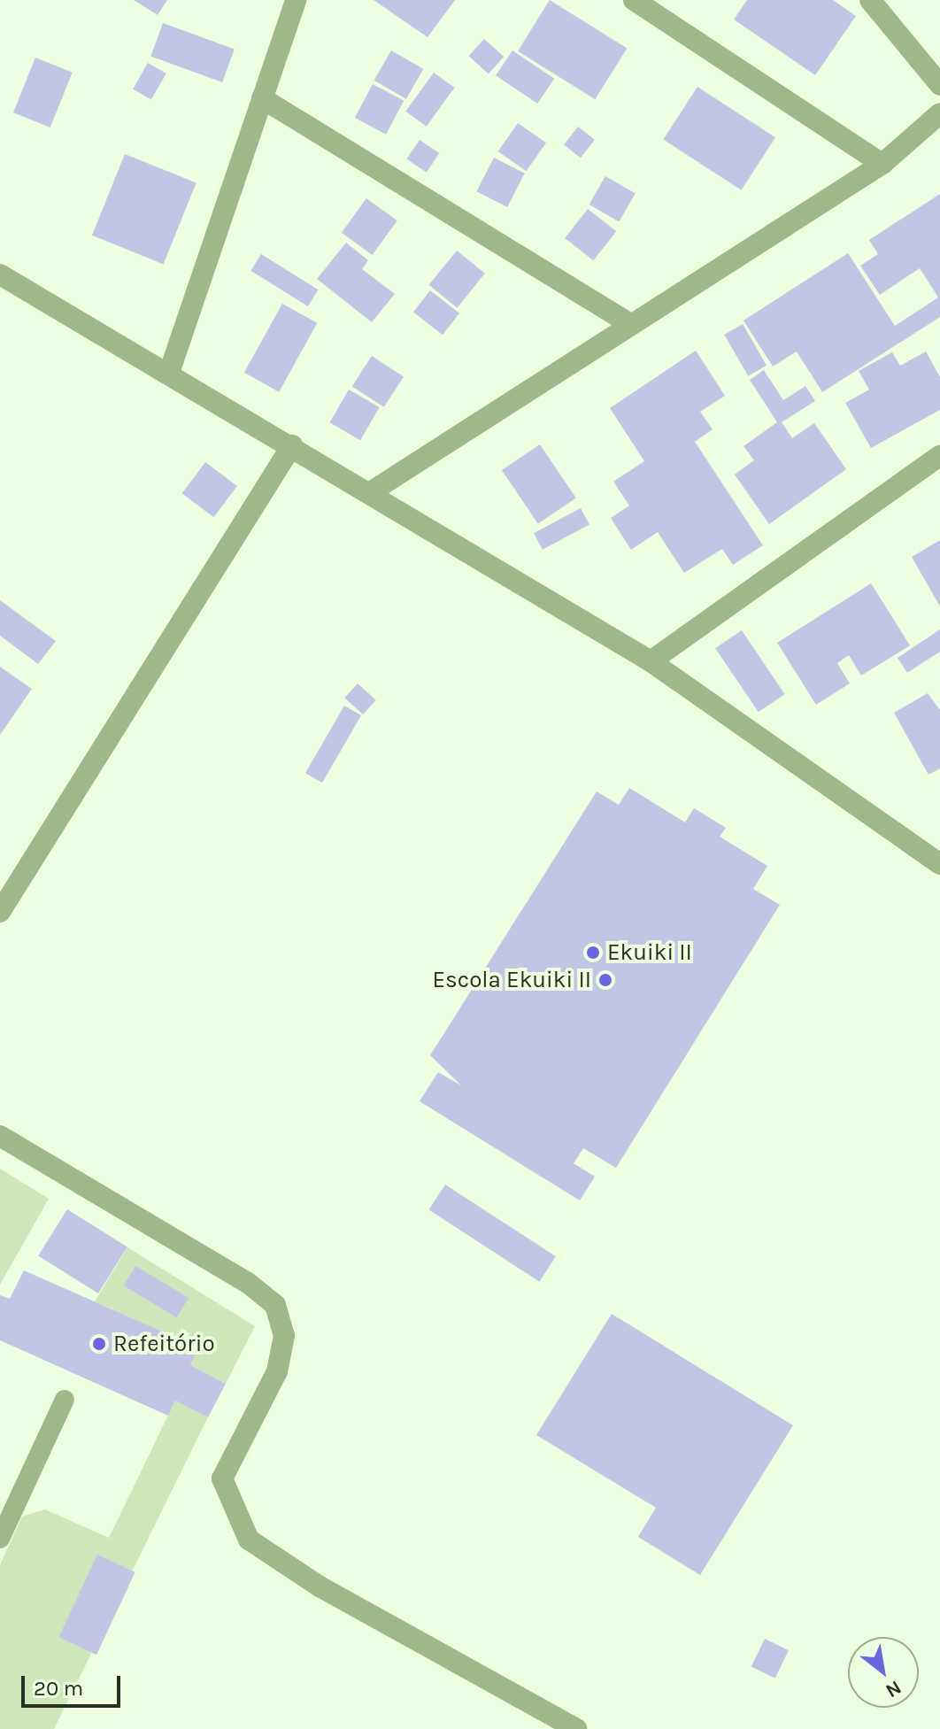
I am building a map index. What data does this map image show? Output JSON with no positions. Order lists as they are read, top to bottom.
{
  "places": ["Ekuiki II", "Escola Ekuiki II", "Refeitório"],
  "scale_bar": "20 m",
  "north": "bottom right"
}
